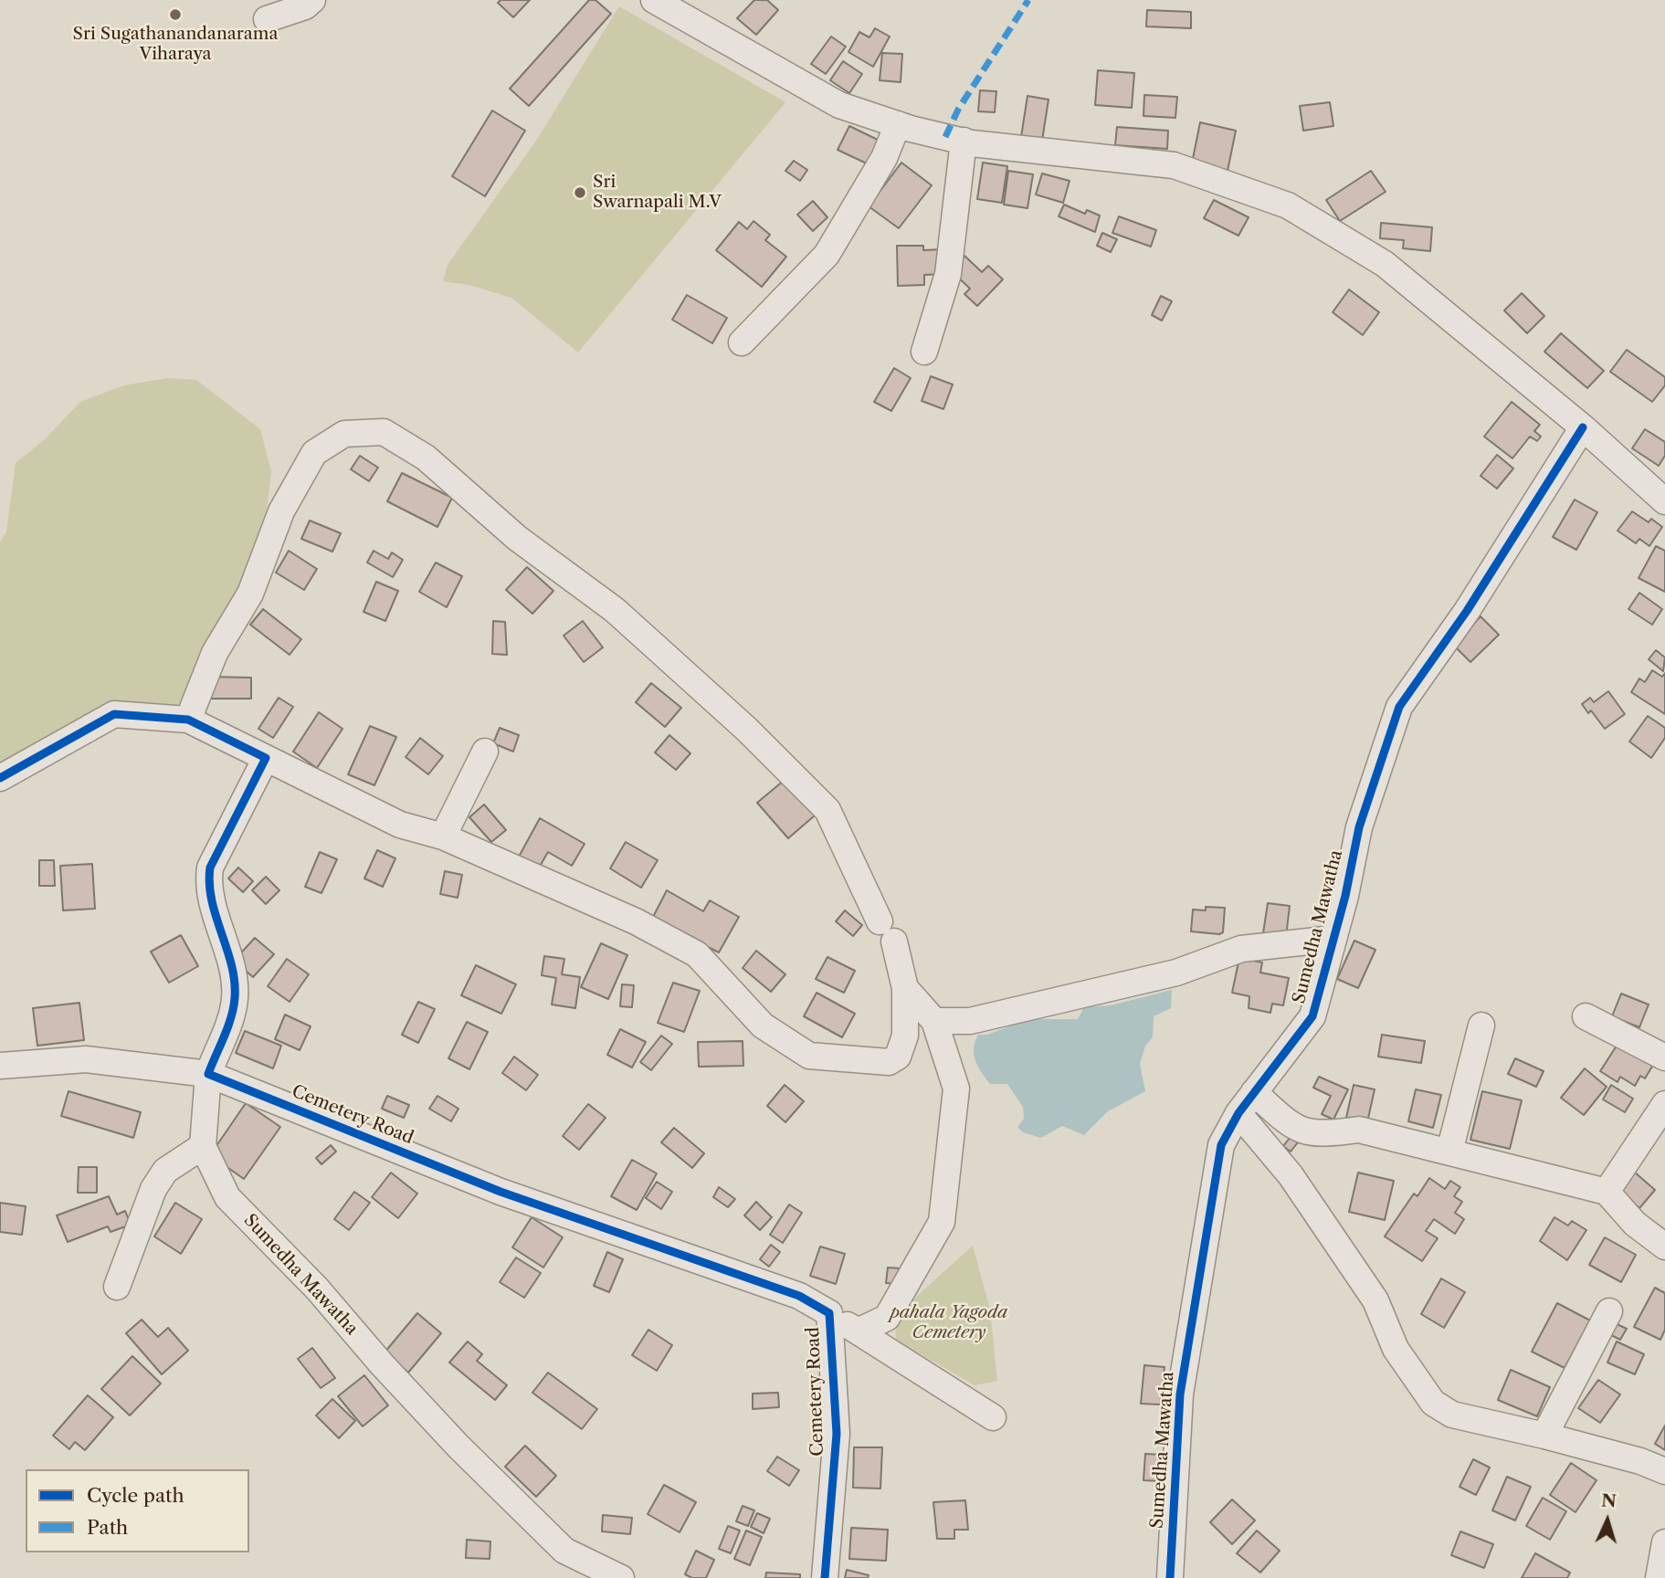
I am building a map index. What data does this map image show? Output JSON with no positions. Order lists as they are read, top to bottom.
{
  "streets": {
    "street": ["Sumedha Mawatha", "Cemetery Road"]
  },
  "parks": ["pahala Yagoda Cemetery"],
  "places": ["Sri Sugathanandanarama Viharaya", "Sri Swarnapali M.V"],
  "legend": ["Cycle path", "Path"],
  "north": "top"
}
